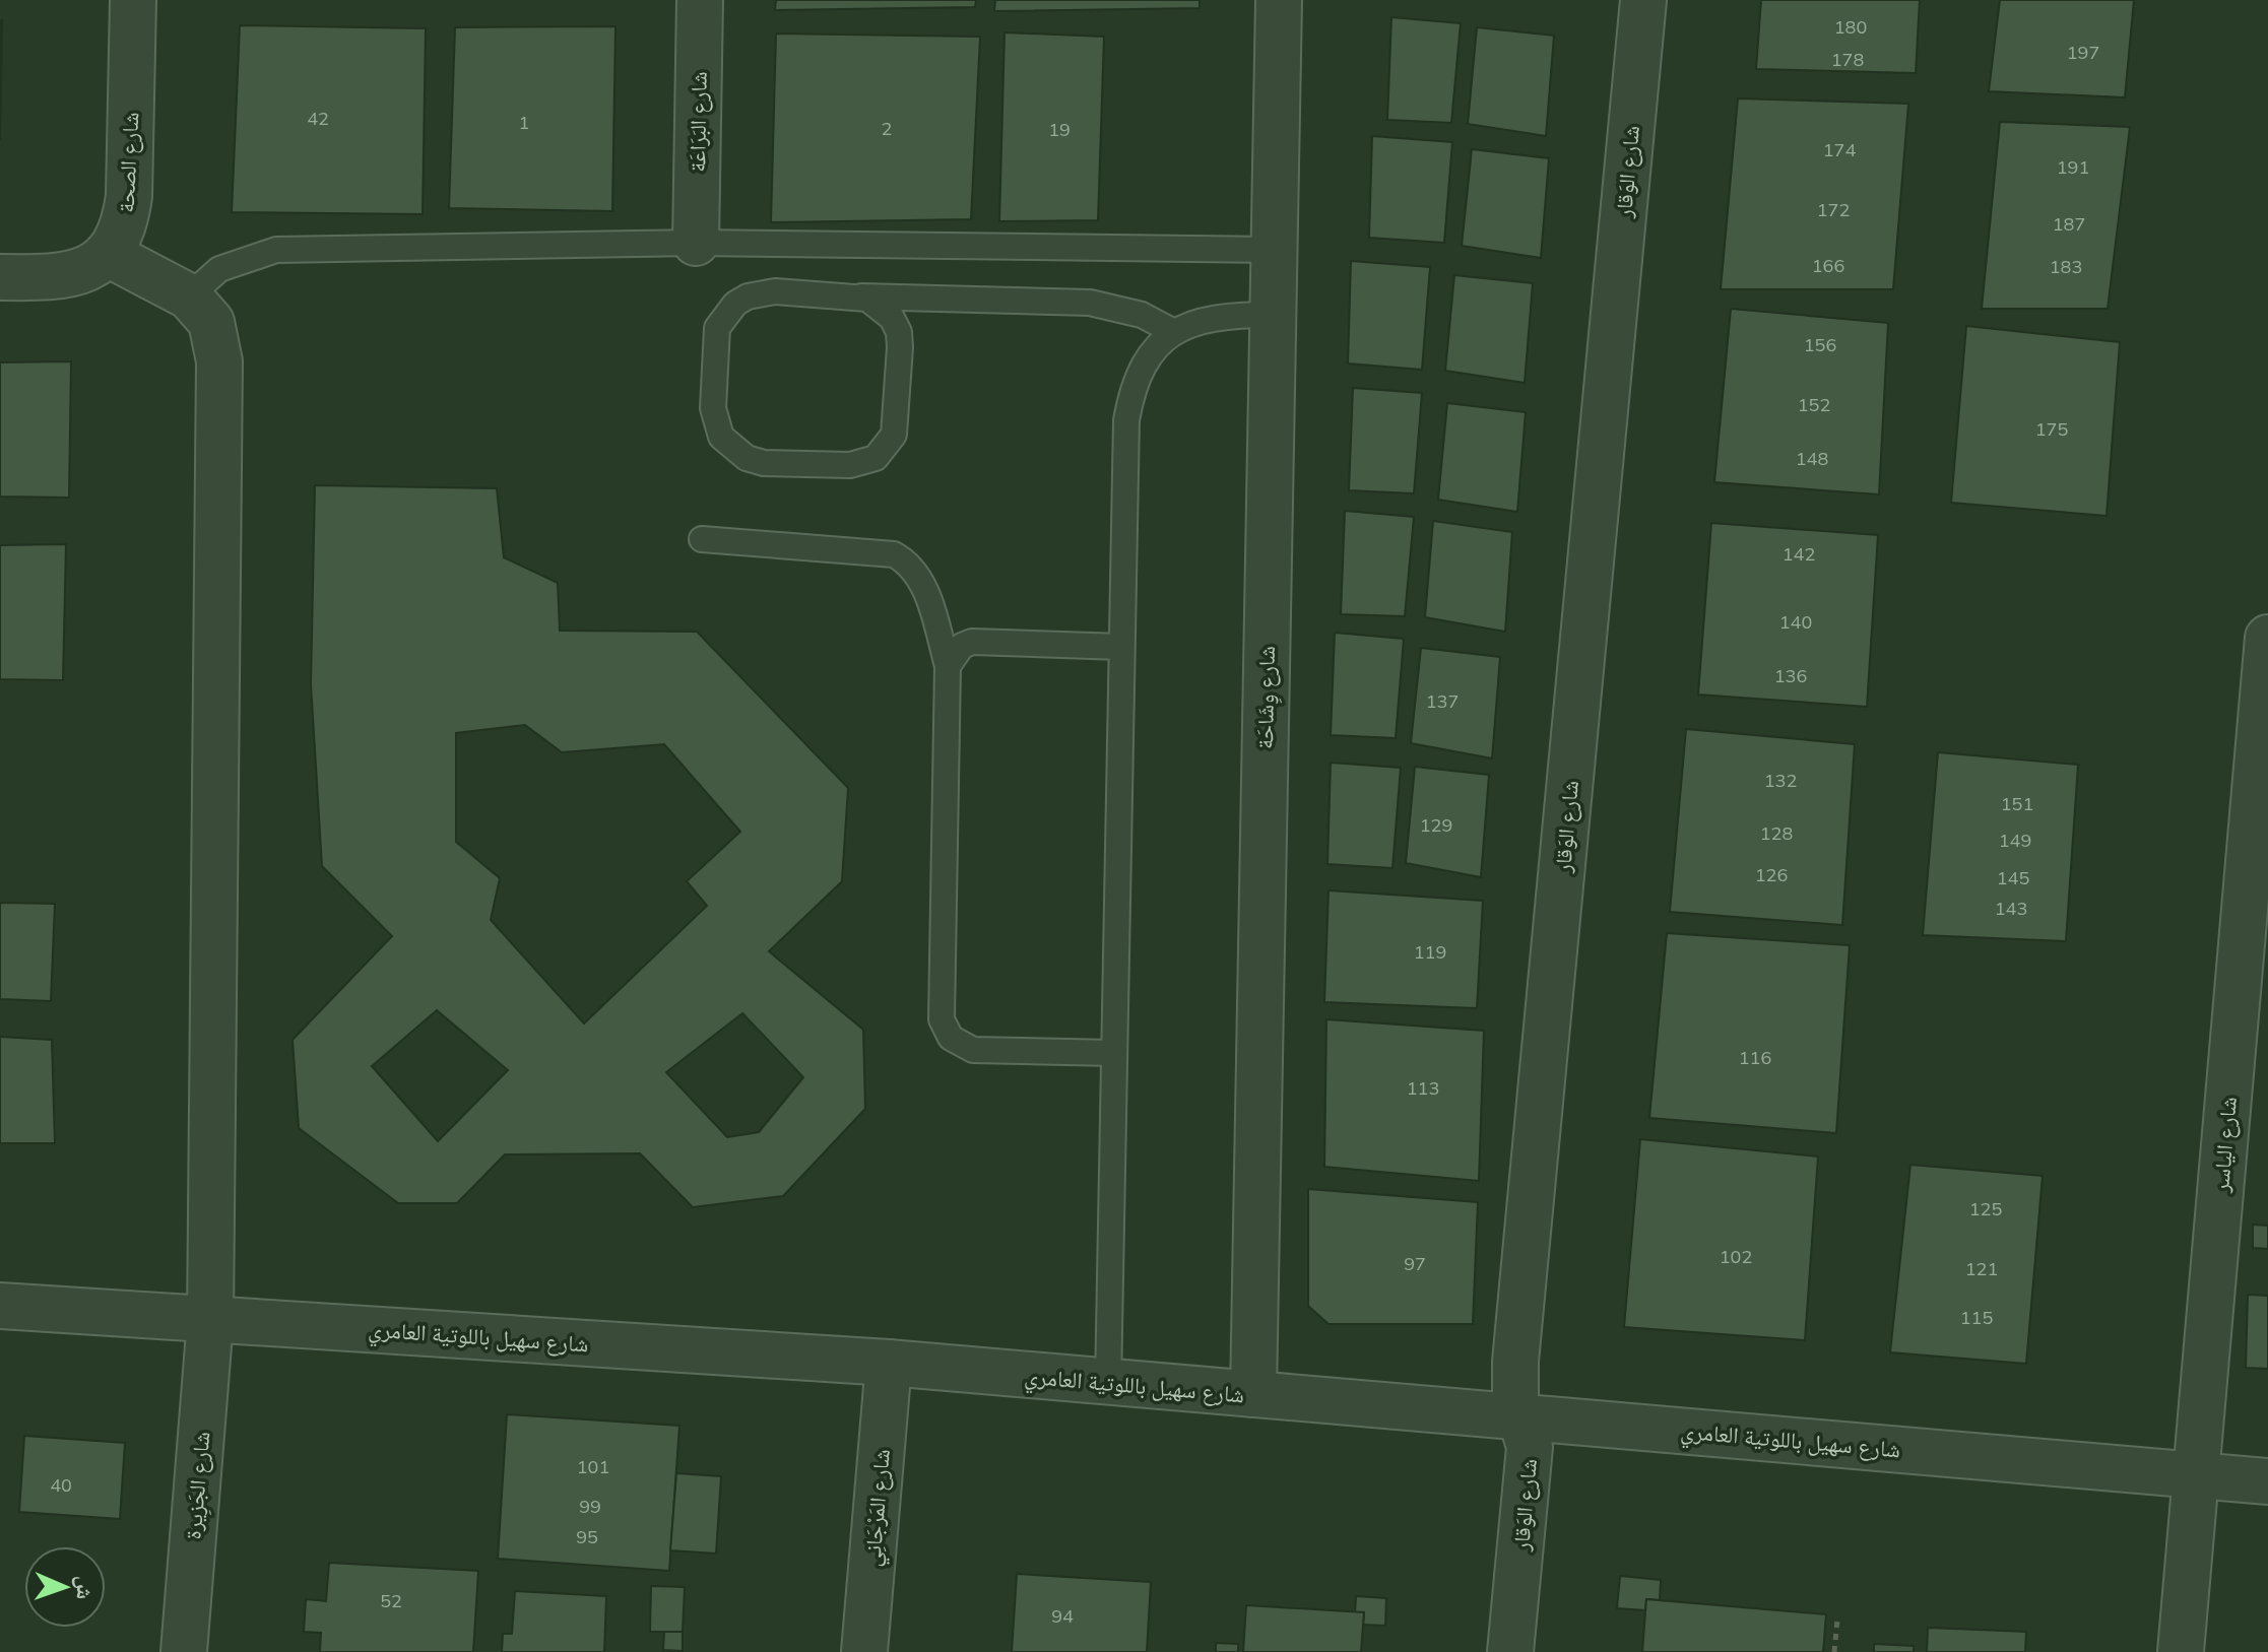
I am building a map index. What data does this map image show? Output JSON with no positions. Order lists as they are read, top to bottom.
{
  "streets": {
    "street": [
      "شارع البَرَاعَة",
      "شارع الصحة",
      "شارع الوَقار",
      "شارع وِشَاحَة",
      "شارع الياسر",
      "شارع سهيل باللوتية العامري",
      "شارع الجَزِيرة",
      "شارع المَرْجَانِي"
    ]
  },
  "crossings": [
    ["شارع الوَقار", "شارع سهيل باللوتية العامري"],
    ["شارع وِشَاحَة", "شارع سهيل باللوتية العامري"],
    ["شارع الياسر", "شارع سهيل باللوتية العامري"],
    ["شارع سهيل باللوتية العامري", "شارع الجَزِيرة"],
    ["شارع سهيل باللوتية العامري", "شارع المَرْجَانِي"]
  ],
  "house_numbers": [
    "180",
    "197",
    "178",
    "42",
    "1",
    "2",
    "19",
    "174",
    "191",
    "172",
    "187",
    "166",
    "183",
    "156",
    "152",
    "175",
    "148",
    "142",
    "140",
    "136",
    "137",
    "132",
    "151",
    "129",
    "128",
    "149",
    "126",
    "145",
    "143",
    "119",
    "116",
    "113",
    "125",
    "102",
    "97",
    "121",
    "115",
    "101",
    "40",
    "99",
    "95",
    "52",
    "94"
  ],
  "north": "right"
}
